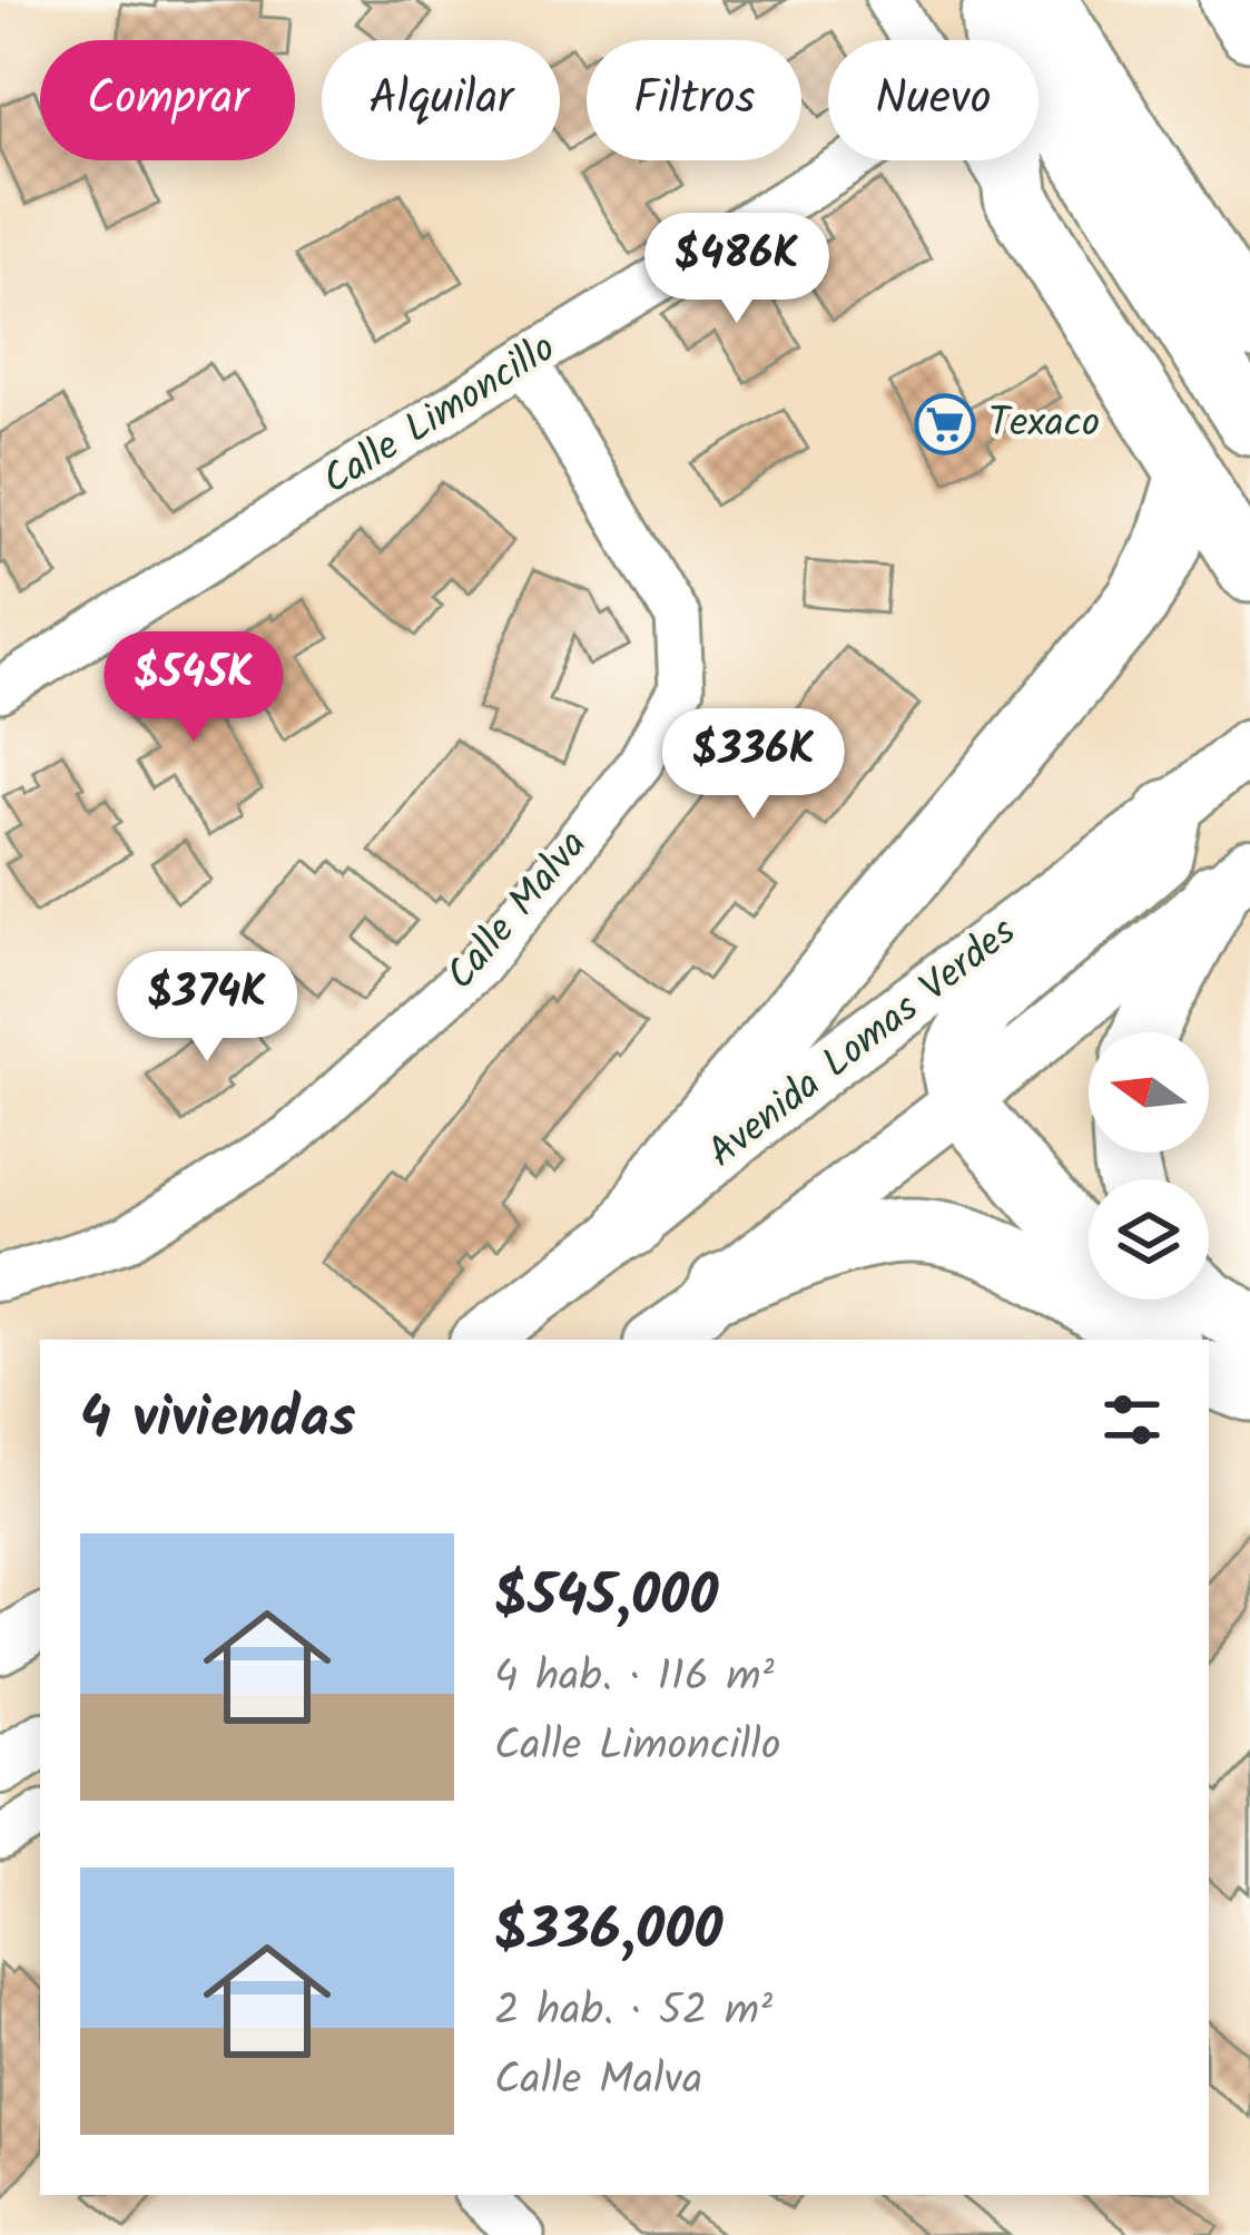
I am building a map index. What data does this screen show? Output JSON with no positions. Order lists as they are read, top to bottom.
{
  "streets": {
    "main road": ["Avenida Lomas Verdes"],
    "street": ["Calle Limoncillo", "Calle Malva"]
  },
  "crossings": [
    ["Calle Limoncillo", "Calle Malva"]
  ],
  "places": {
    "supermarket": ["Texaco"]
  },
  "north": "left",
  "page": {
    "chip": [
      "Comprar",
      "Alquilar",
      "Filtros",
      "Nuevo"
    ],
    "price": [
      "$486K",
      "$545K",
      "$336K",
      "$374K"
    ],
    "heading": "4 viviendas",
    "list": [
      {
        "name": "$545,000",
        "note": "4 hab. · 116 m² · Calle Limoncillo"
      },
      {
        "name": "$336,000",
        "note": "2 hab. · 52 m² · Calle Malva"
      }
    ]
  }
}
